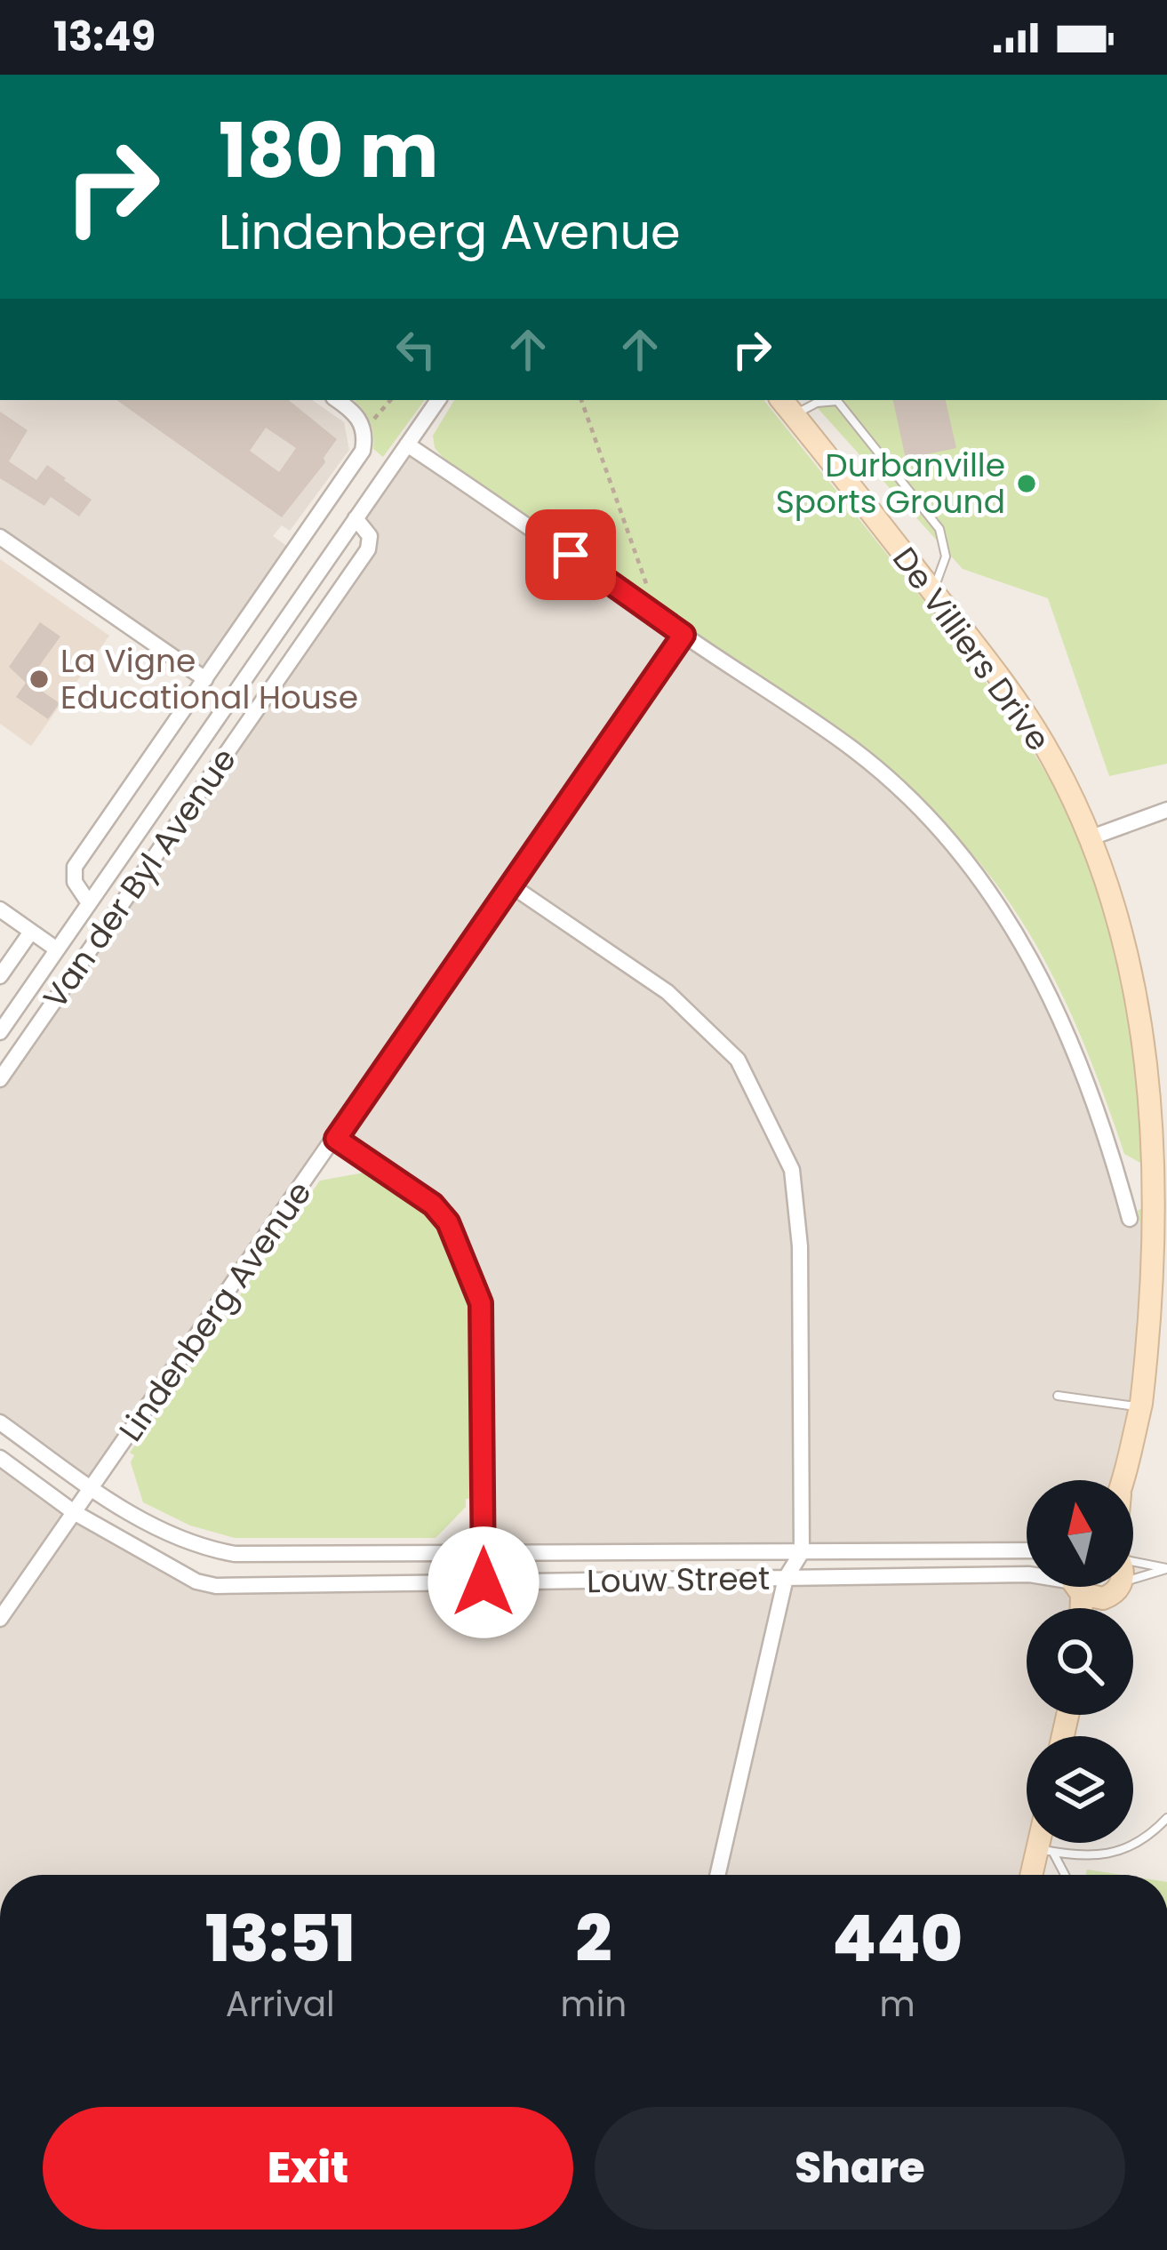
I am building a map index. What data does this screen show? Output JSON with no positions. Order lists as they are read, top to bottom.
{
  "streets": {
    "street": [
      "De Villiers Drive",
      "Van der Byl Avenue",
      "Lindenberg Avenue",
      "Louw Street"
    ]
  },
  "crossings": [
    ["Lindenberg Avenue", "Louw Street"]
  ],
  "places": ["Durbanville Sports Ground", "La Vigne Educational House"],
  "north": "top",
  "page": {
    "status": "13:49",
    "turn": ["180 m", "Lindenberg Avenue"],
    "eta": [
      "13:51",
      "Arrival",
      "2",
      "min",
      "440",
      "m"
    ],
    "buttons": ["Exit", "Share"]
  }
}
